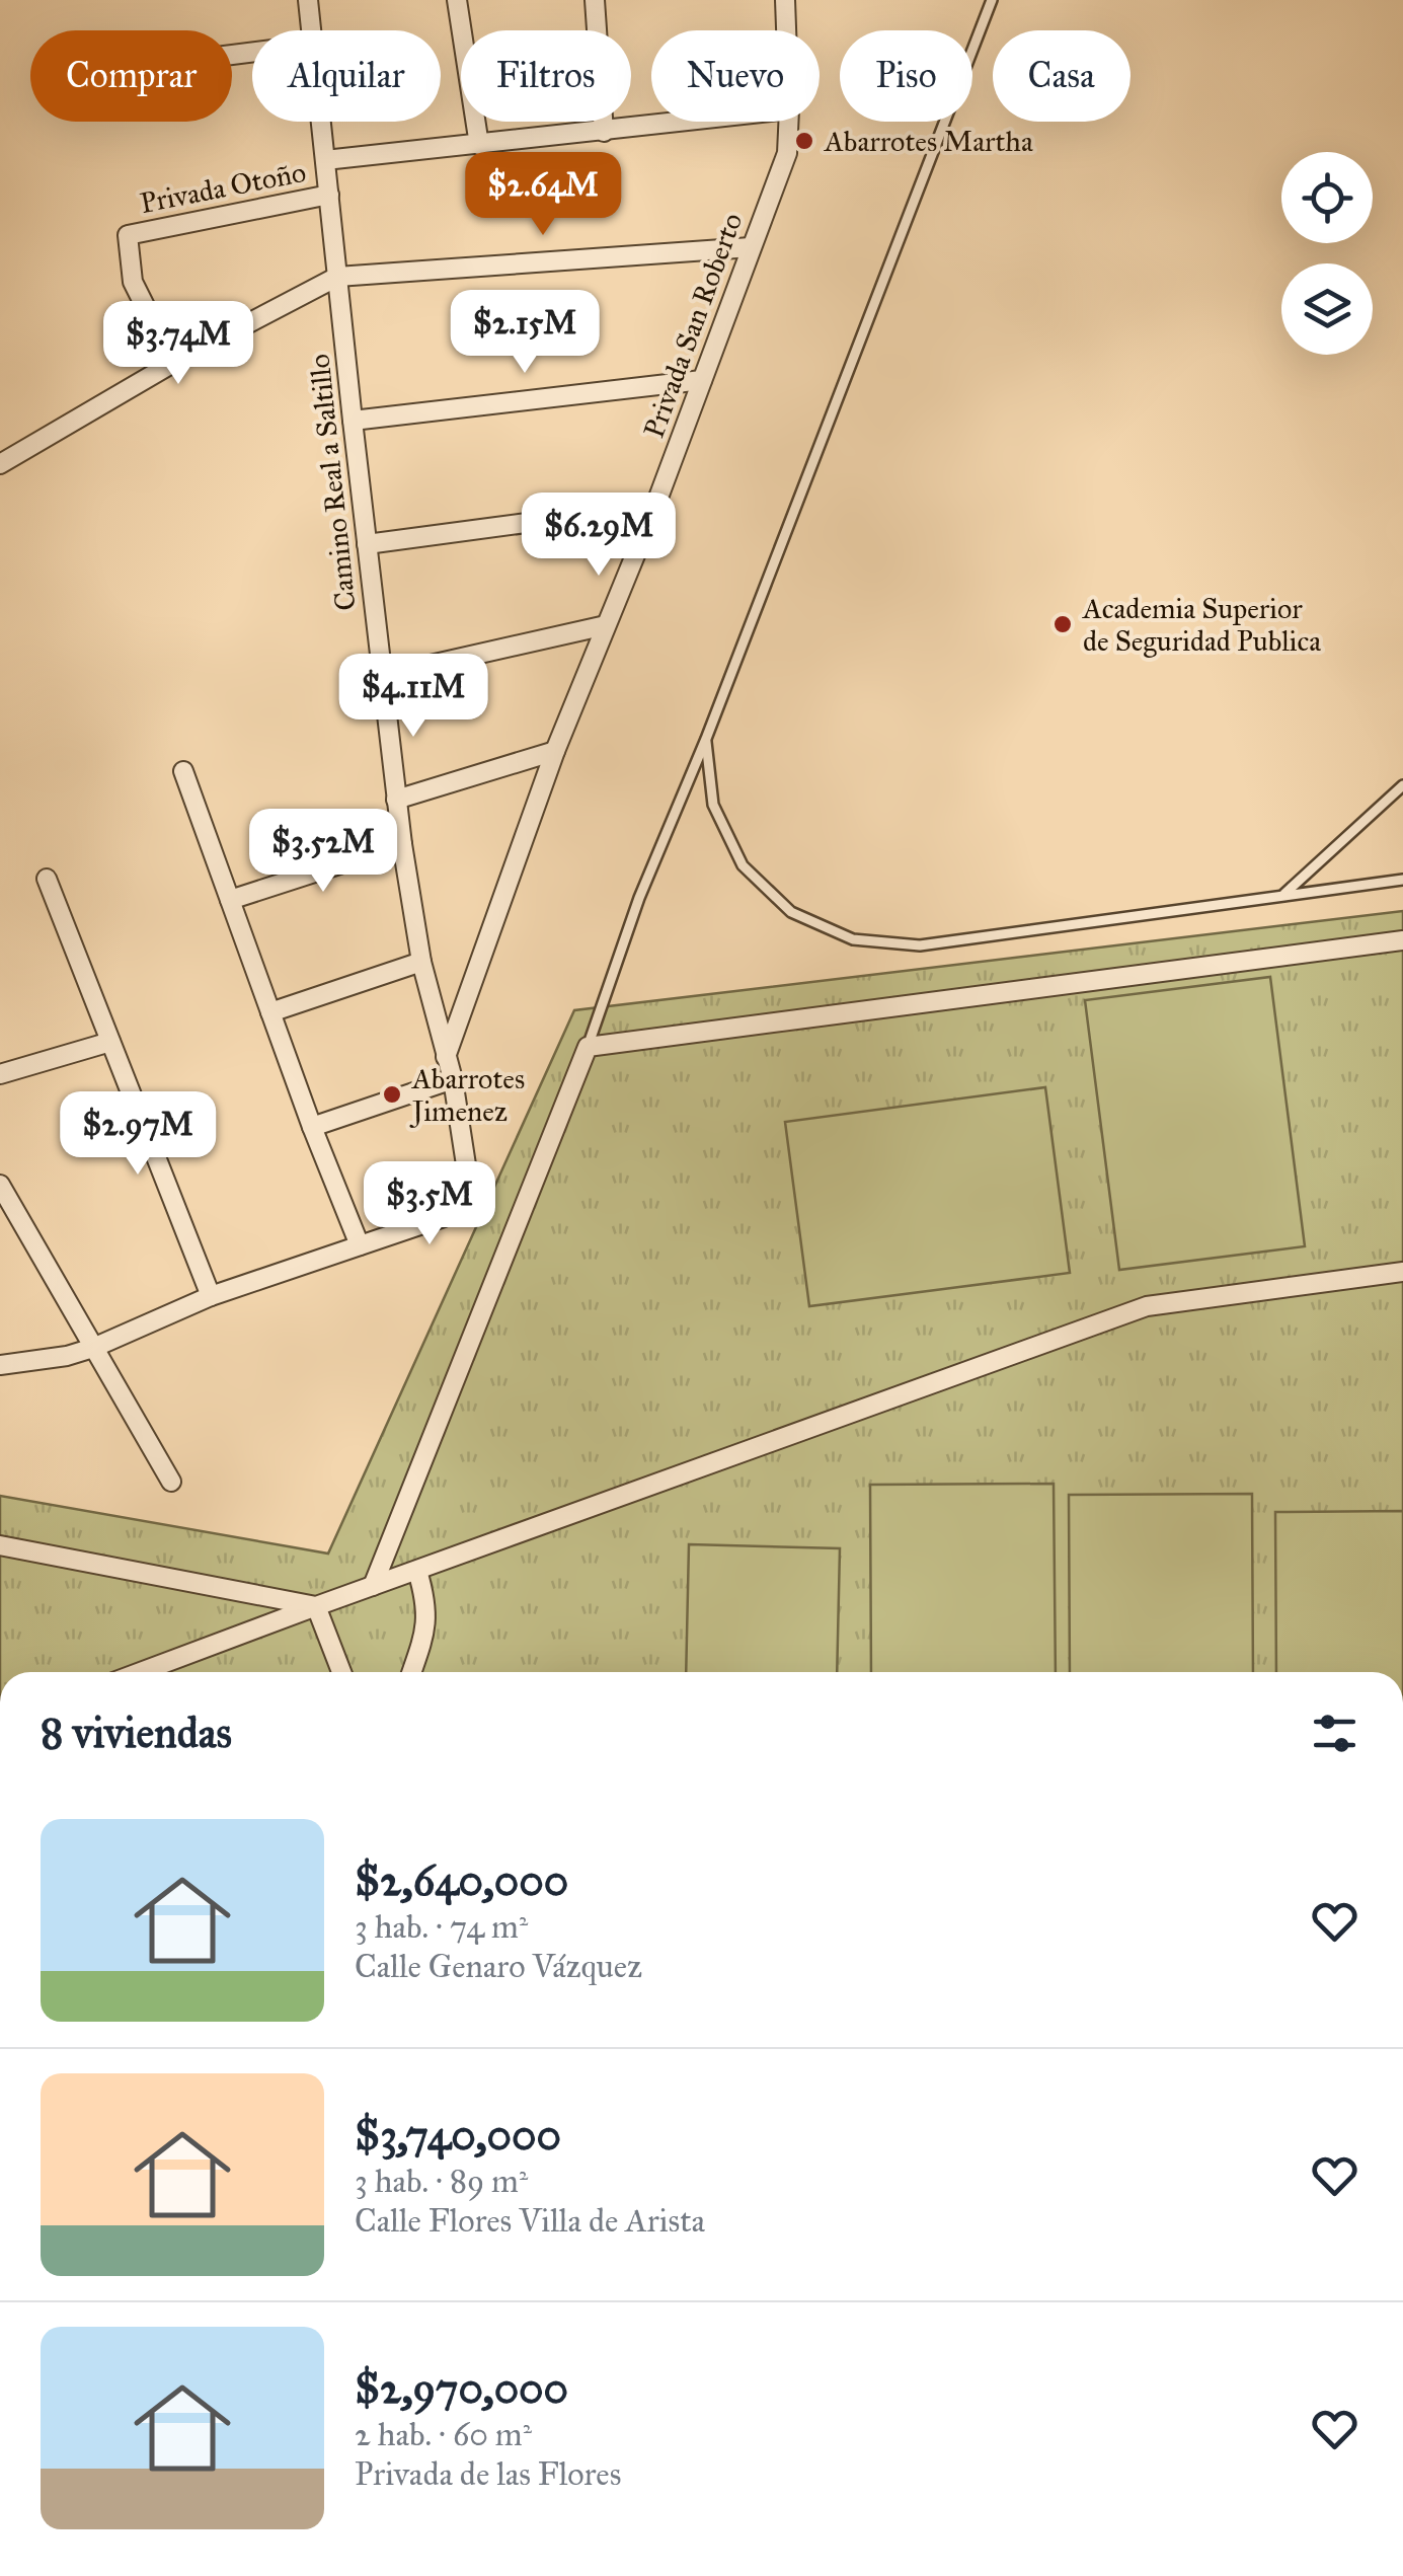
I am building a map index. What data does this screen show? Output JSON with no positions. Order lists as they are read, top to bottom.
{
  "streets": {
    "street": ["Privada Otoño", "Privada San Roberto", "Camino Real a Saltillo"]
  },
  "crossings": [
    ["Privada Otoño", "Camino Real a Saltillo"],
    ["Privada San Roberto", "Camino Real a Saltillo"]
  ],
  "places": ["Abarrotes Martha", "Academia Superior de Seguridad Publica", "Abarrotes Jimenez"],
  "page": {
    "chip": [
      "Comprar",
      "Alquilar",
      "Filtros",
      "Nuevo",
      "Piso",
      "Casa"
    ],
    "price": [
      "$2.64M",
      "$2.15M",
      "$3.74M",
      "$6.29M",
      "$4.11M",
      "$3.52M",
      "$2.97M",
      "$3.5M"
    ],
    "heading": "8 viviendas",
    "list": [
      {
        "name": "$2,640,000",
        "note": "3 hab. · 74 m² · Calle Genaro Vázquez"
      },
      {
        "name": "$3,740,000",
        "note": "3 hab. · 89 m² · Calle Flores Villa de Arista"
      },
      {
        "name": "$2,970,000",
        "note": "2 hab. · 60 m² · Privada de las Flores"
      }
    ]
  }
}
